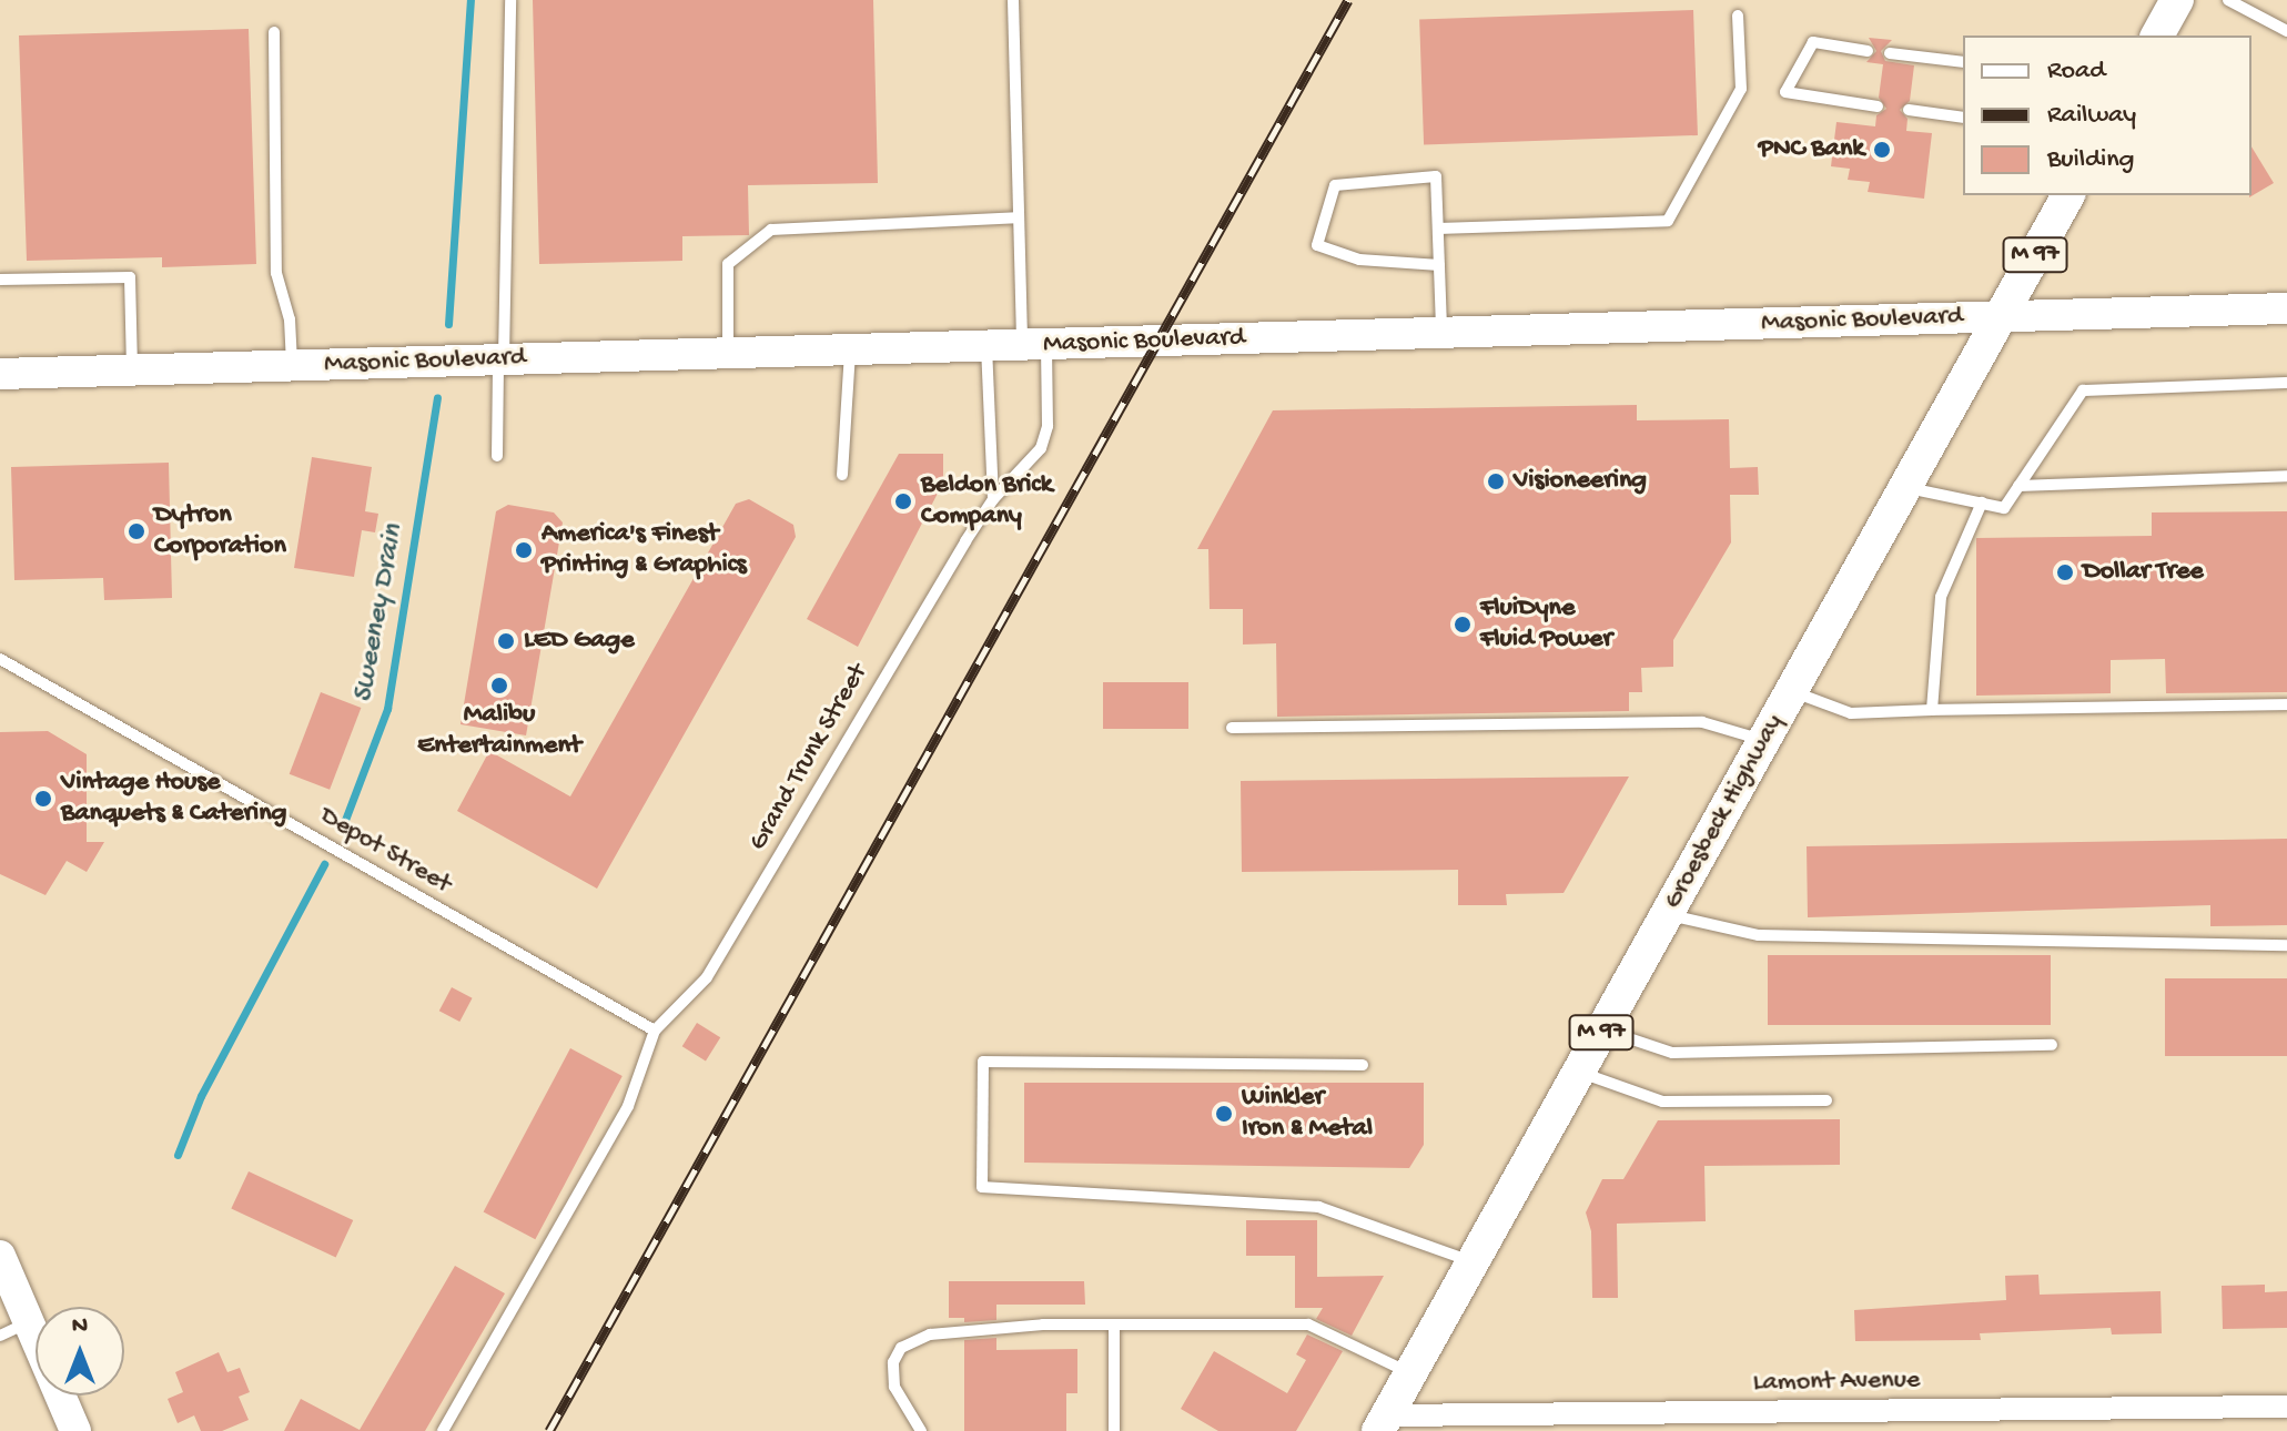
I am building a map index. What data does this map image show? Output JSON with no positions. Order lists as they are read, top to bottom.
{
  "streets": {
    "main road": ["M 97", "Groesbeck Highway"],
    "street": ["Masonic Boulevard", "Lamont Avenue"],
    "lane": ["Grand Trunk Street", "Depot Street"]
  },
  "crossings": [
    ["Masonic Boulevard", "Grand Trunk Street"],
    ["Masonic Boulevard", "Groesbeck Highway"],
    ["Grand Trunk Street", "Depot Street"],
    ["Groesbeck Highway", "Lamont Avenue"]
  ],
  "water": ["Sweeney Drain"],
  "places": [
    "PNC Bank",
    "Visioneering",
    "Beldon Brick Company",
    "Dytron Corporation",
    "America's Finest Printing & Graphics",
    "Dollar Tree",
    "FluiDyne Fluid Power",
    "LED Gage",
    "Malibu Entertainment",
    "Vintage House Banquets & Catering",
    "Winkler Iron & Metal"
  ],
  "legend": ["Road", "Railway", "Building"],
  "north": "top"
}
